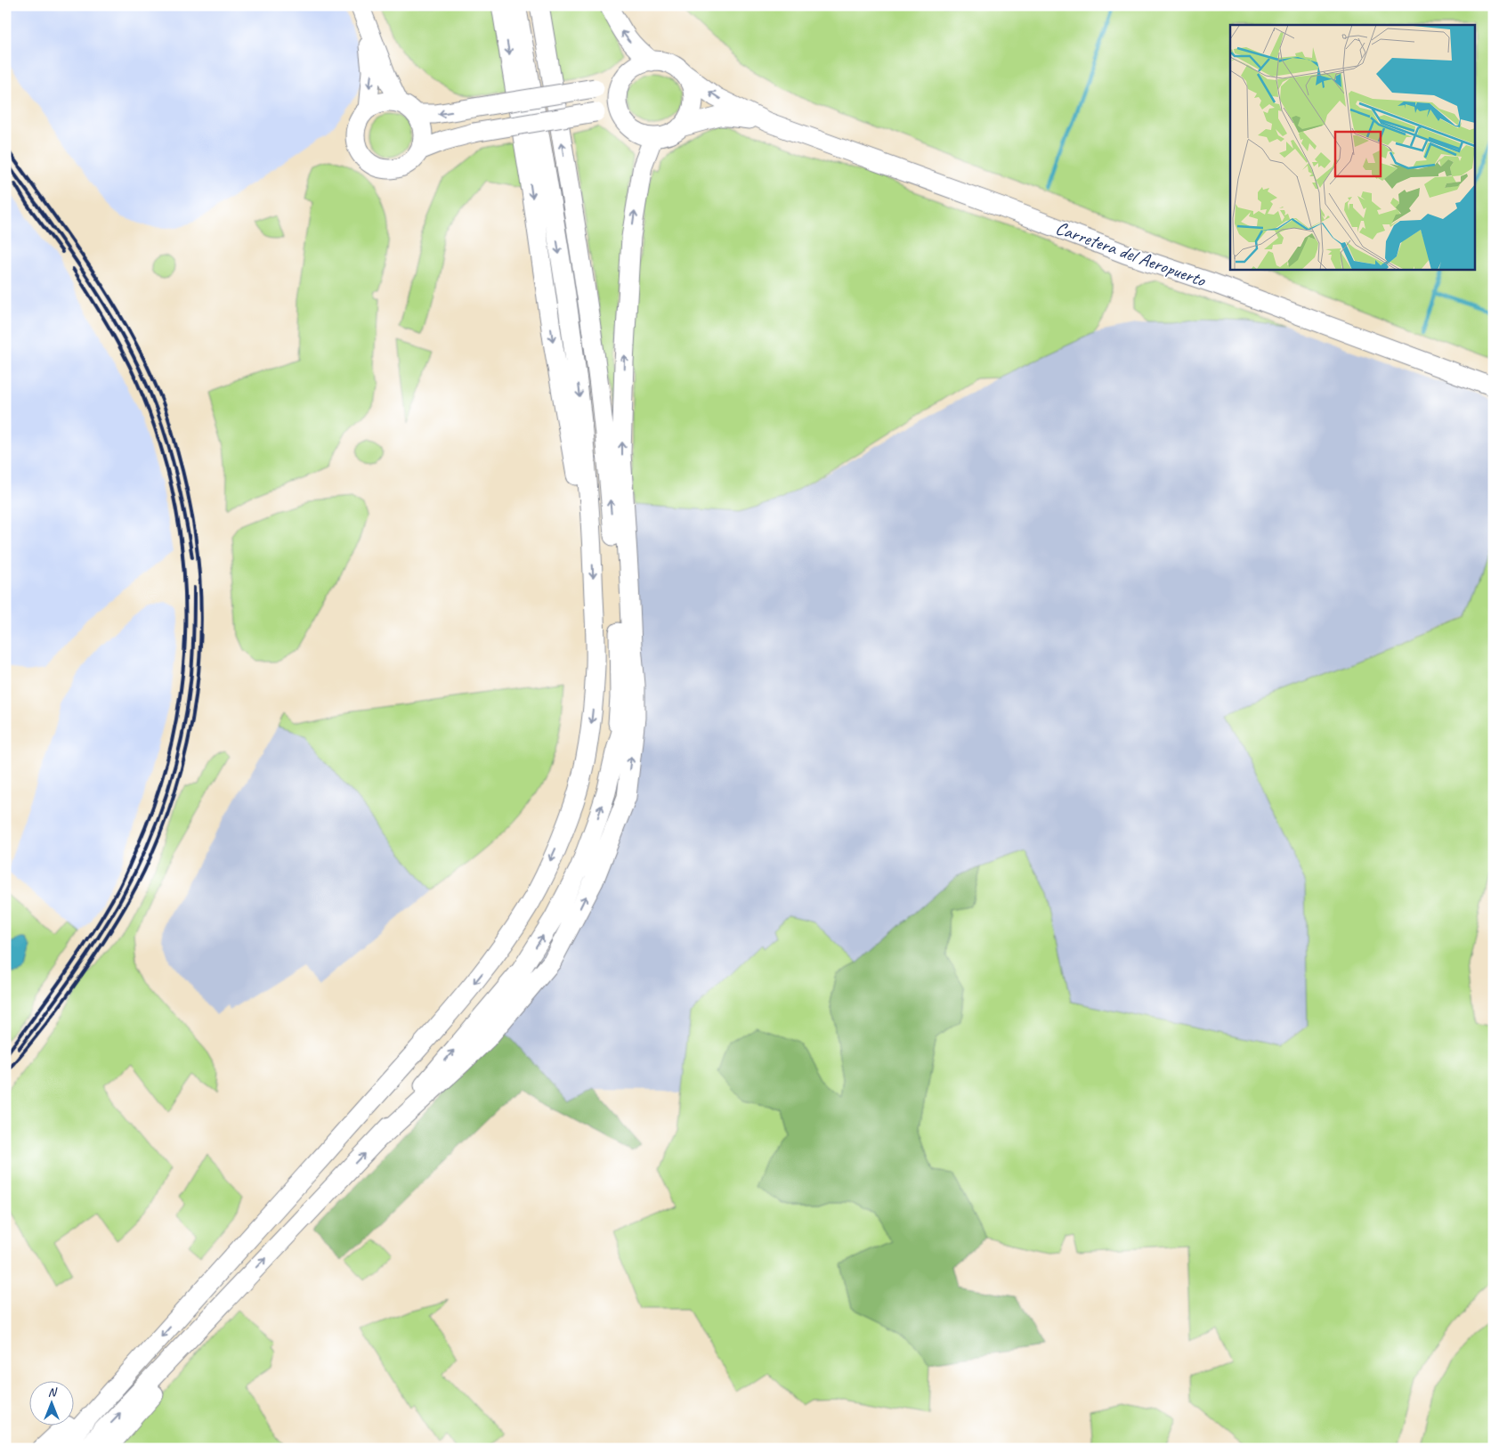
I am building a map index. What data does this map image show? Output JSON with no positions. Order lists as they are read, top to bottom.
{
  "streets": {
    "highway": ["Carretera del Aeropuerto"]
  },
  "north": "top"
}
